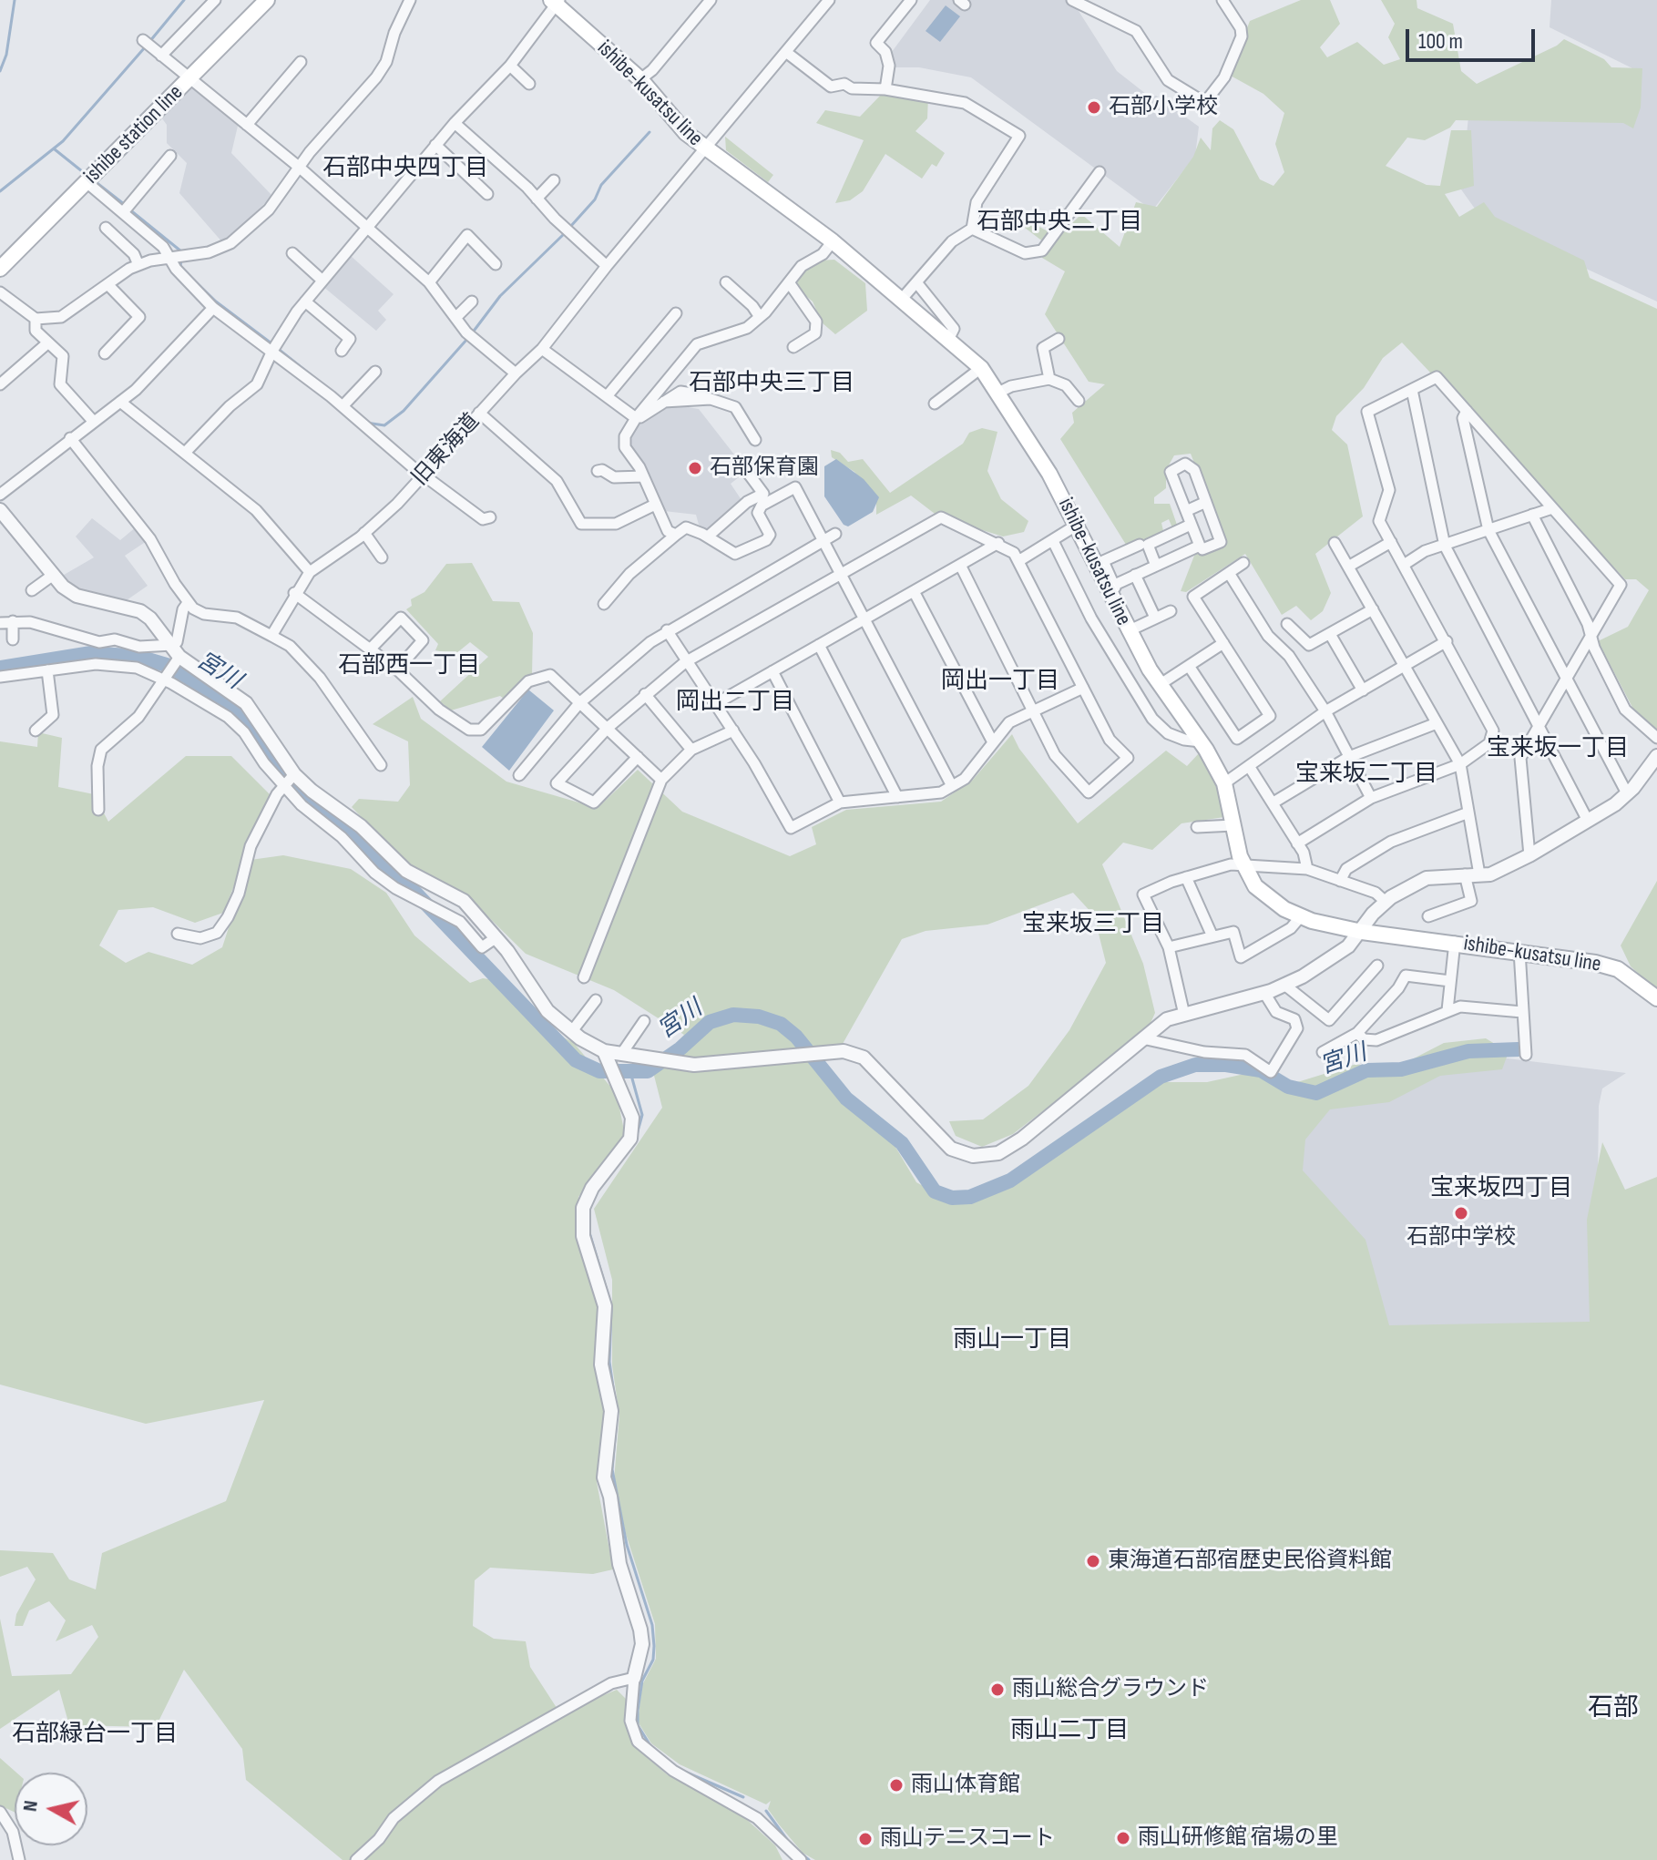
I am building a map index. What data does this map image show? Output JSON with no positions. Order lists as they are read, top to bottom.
{
  "streets": {
    "main road": ["ishibe-kusatsu line", "ishibe station line"],
    "street": ["旧東海道"]
  },
  "crossings": [
    ["ishibe-kusatsu line", "旧東海道"]
  ],
  "districts": [
    "石部中央四丁目",
    "石部中央二丁目",
    "石部中央三丁目",
    "石部西一丁目",
    "岡出一丁目",
    "岡出二丁目",
    "宝来坂一丁目",
    "宝来坂二丁目",
    "宝来坂三丁目",
    "宝来坂四丁目",
    "雨山一丁目",
    "石部",
    "雨山二丁目",
    "石部緑台一丁目"
  ],
  "water": ["宮川"],
  "places": [
    "石部小学校",
    "石部保育園",
    "石部中学校",
    "東海道石部宿歴史民俗資料館",
    "雨山総合グラウンド",
    "雨山体育館",
    "雨山研修館 宿場の里",
    "雨山テニスコート"
  ],
  "scale_bar": "100 m",
  "north": "left"
}
